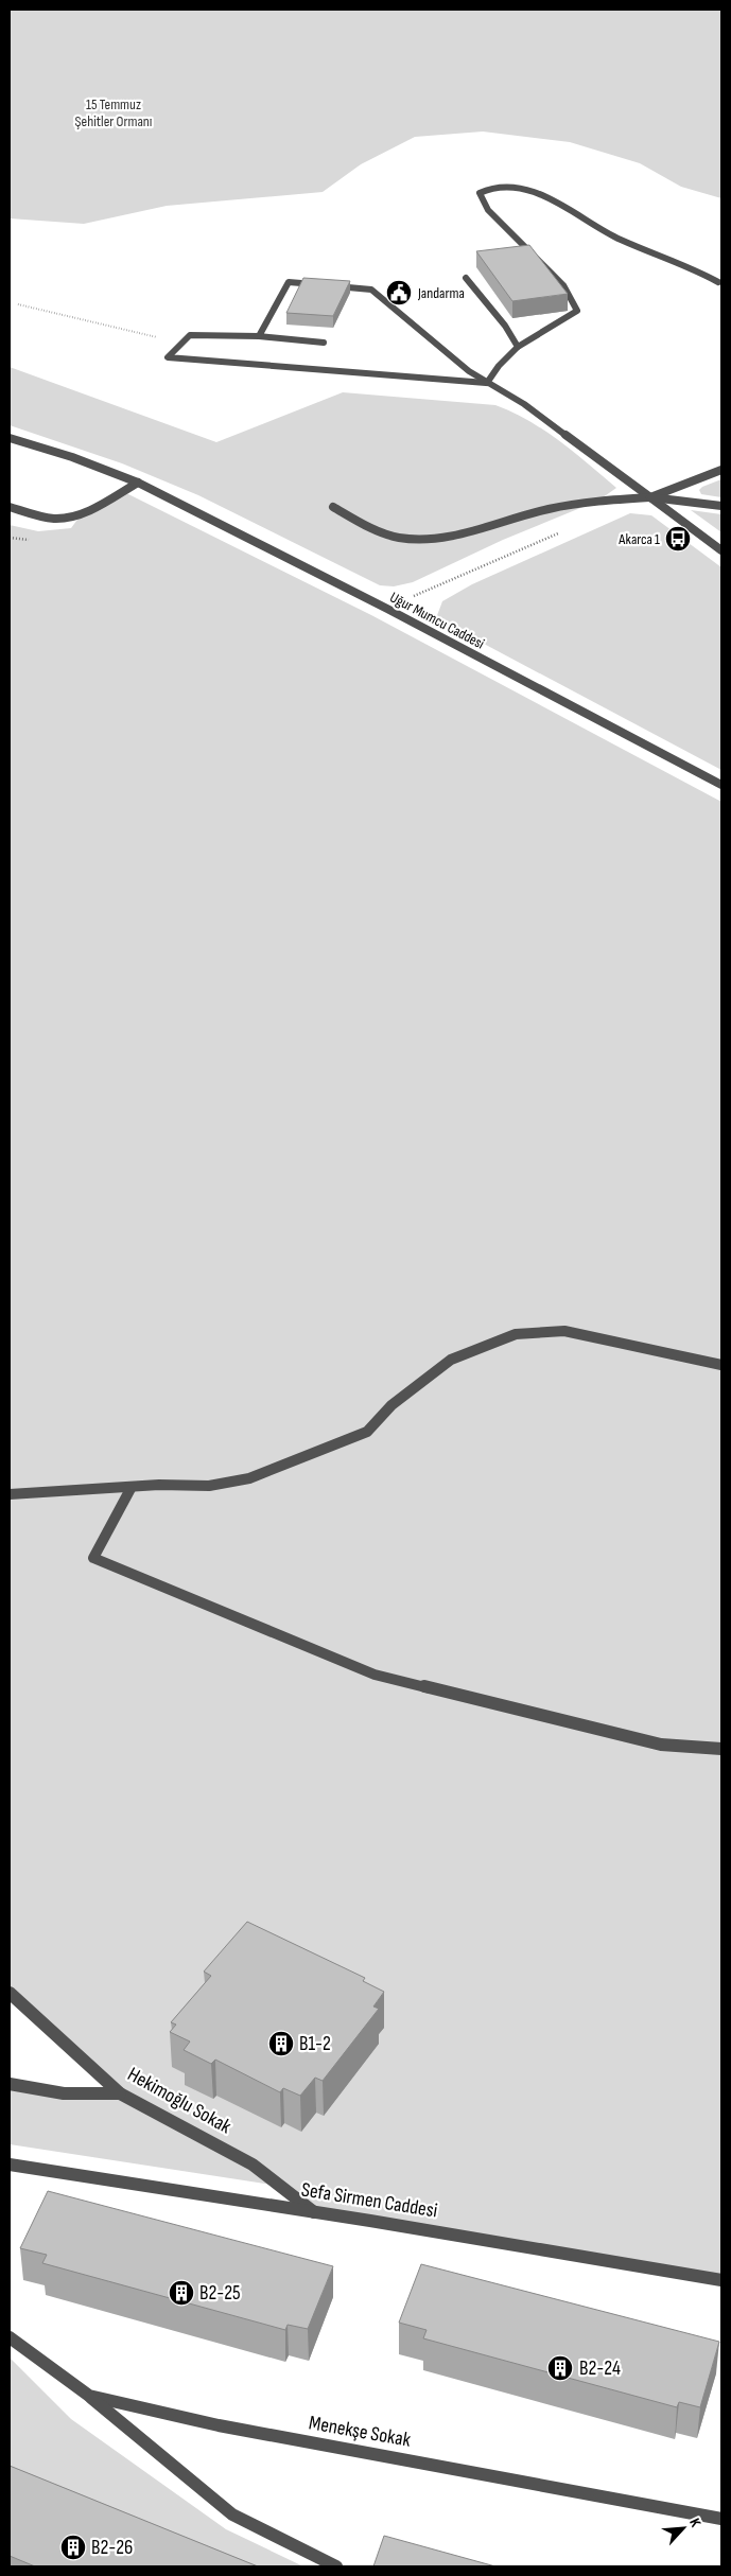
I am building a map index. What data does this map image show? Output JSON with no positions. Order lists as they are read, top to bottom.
{
  "streets": {
    "street": [
      "Uğur Mumcu Caddesi",
      "Hekimoğlu Sokak",
      "Sefa Sirmen Caddesi",
      "Menekşe Sokak"
    ]
  },
  "crossings": [
    ["Hekimoğlu Sokak", "Sefa Sirmen Caddesi"]
  ],
  "parks": ["15 Temmuz Şehitler Ormanı"],
  "places": {
    "public building": ["Jandarma"],
    "bus stop": ["Akarca 1"],
    "building": [
      "B1-2",
      "B2-25",
      "B2-24",
      "B2-26"
    ]
  },
  "north": "top right"
}
